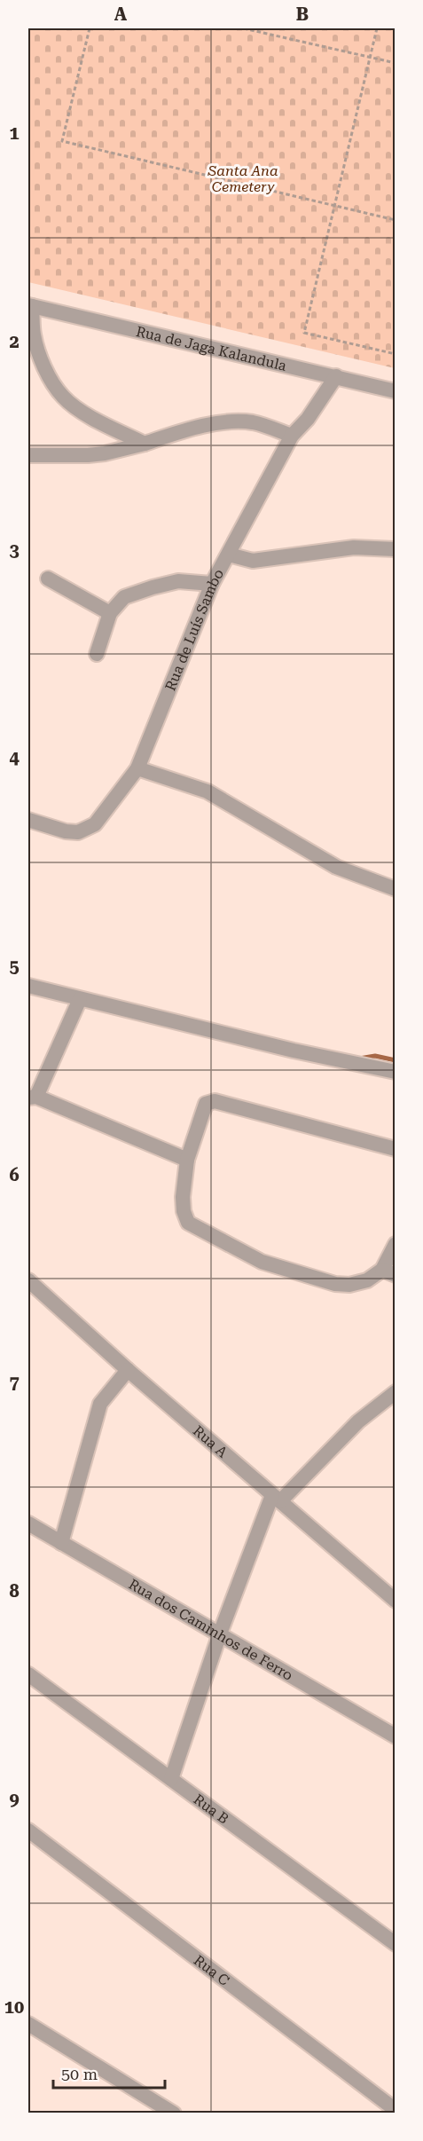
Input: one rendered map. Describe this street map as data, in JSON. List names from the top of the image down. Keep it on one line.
{"streets":{"street":["Rua de Jaga Kalandula","Rua de Luís Sambo","Rua A","Rua dos Caminhos de Ferro","Rua B","Rua C"]},"crossings":[["Rua de Jaga Kalandula","Rua de Luís Sambo"]],"parks":["Santa Ana Cemetery"],"scale_bar":"50 m","grid":{"columns":["A","B"],"rows":["1","2","3","4","5","6","7","8","9","10"]}}
